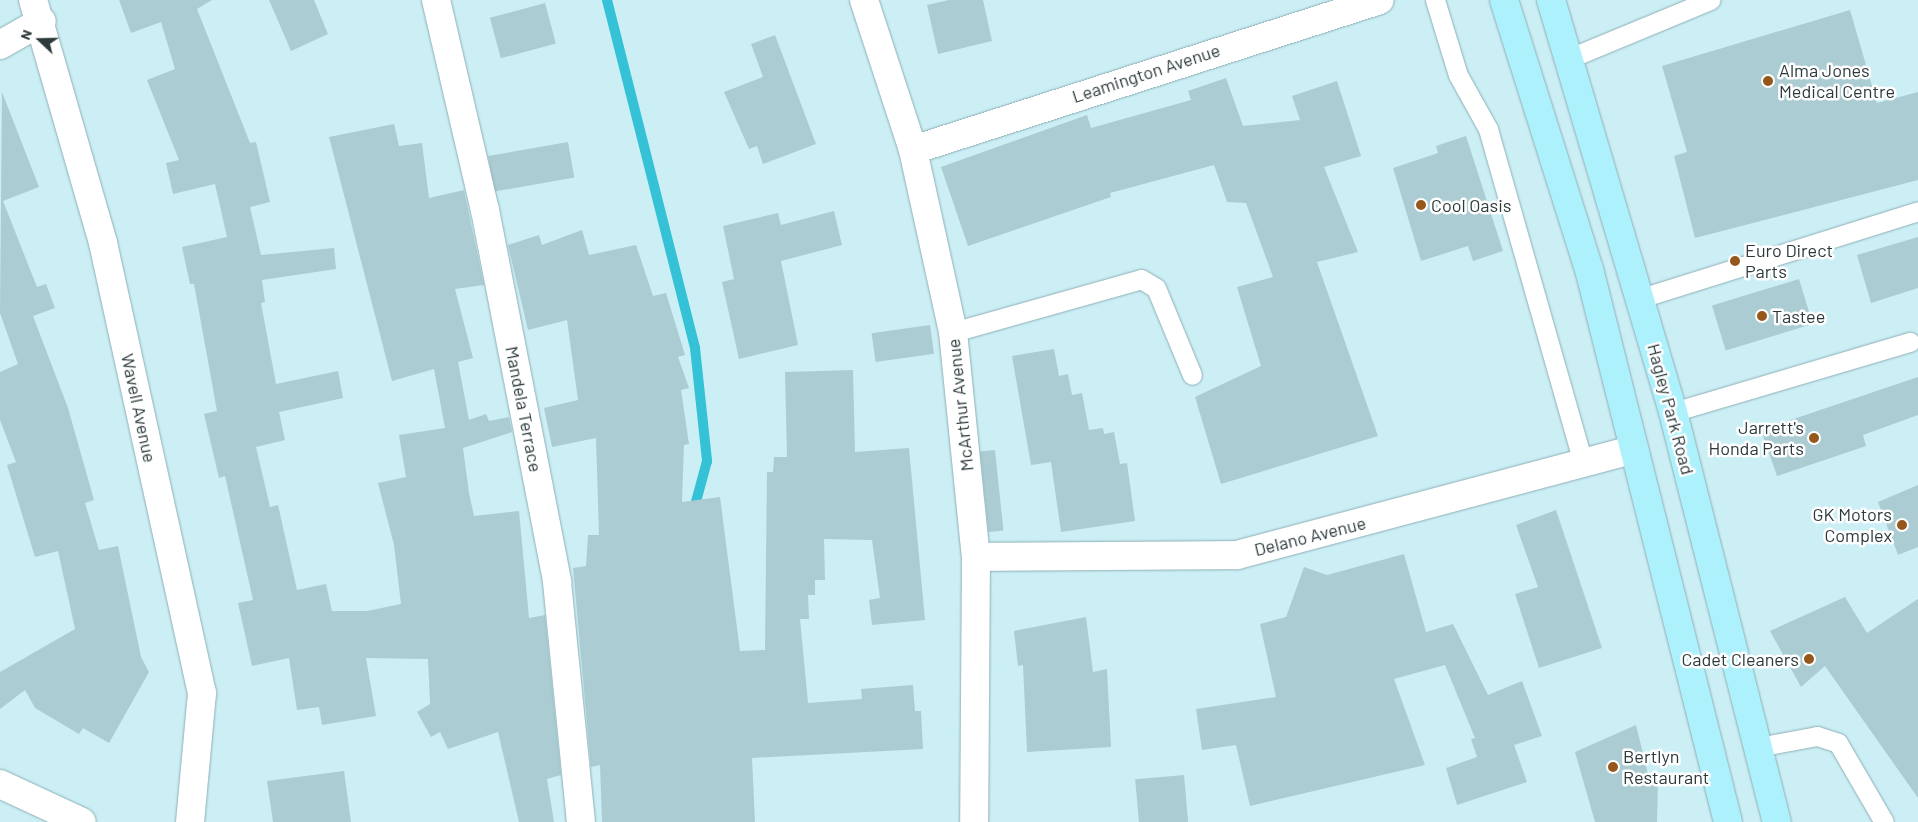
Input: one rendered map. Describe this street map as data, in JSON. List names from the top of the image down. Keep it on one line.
{"streets":{"main road":["Hagley Park Road"],"street":["Leamington Avenue","McArthur Avenue","Wavell Avenue","Mandela Terrace","Delano Avenue"]},"crossings":[["Leamington Avenue","McArthur Avenue"],["McArthur Avenue","Delano Avenue"]],"places":["Alma Jones Medical Centre","Cool Oasis","Euro Direct Parts","Tastee","Jarrett's Honda Parts","GK Motors Complex","Cadet Cleaners","Bertlyn Restaurant"],"north":"left"}
